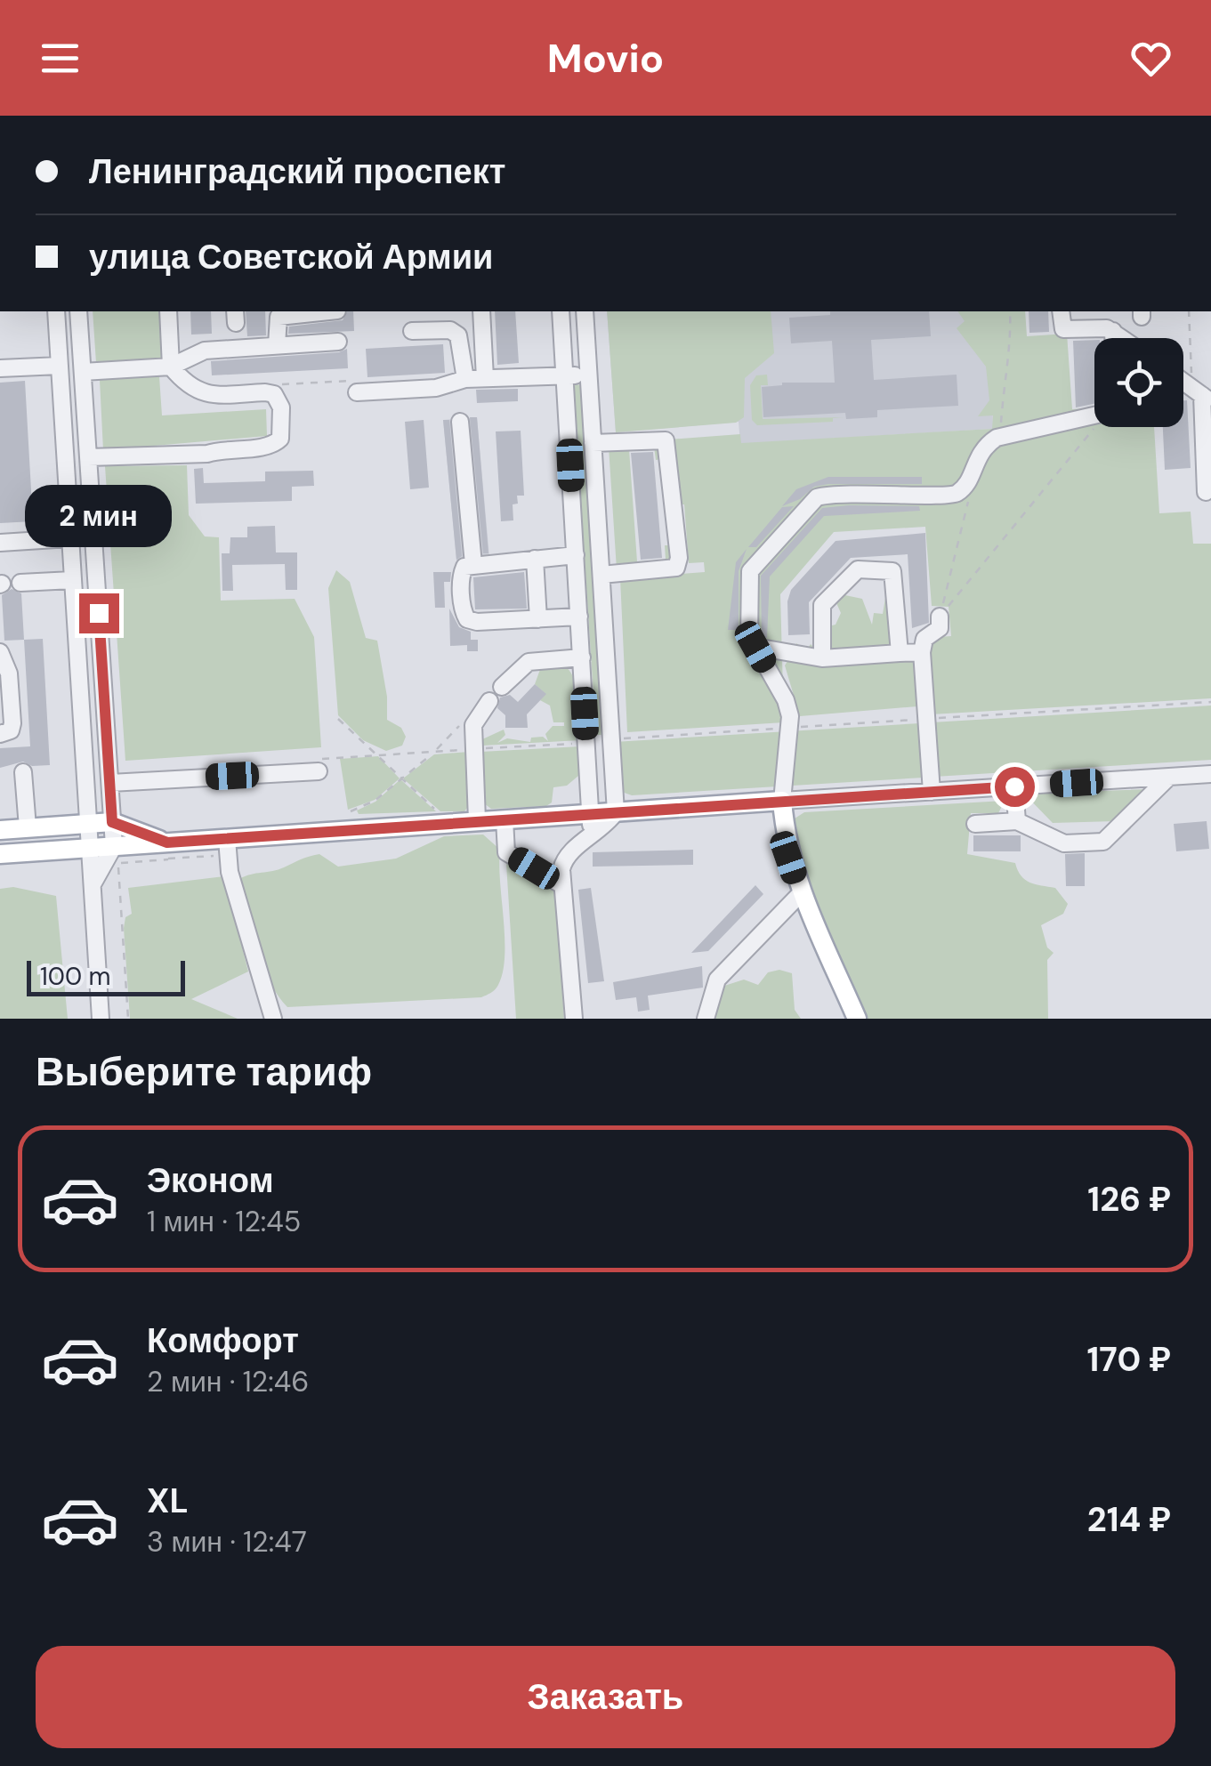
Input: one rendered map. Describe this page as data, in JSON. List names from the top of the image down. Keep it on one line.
{"scale_bar":"100 m","page":{"header":"Movio","banner":["Ленинградский проспект","улица Советской Армии"],"bubble":"2 мин","scale":"100 m","heading":"Выберите тариф","list":[{"name":"Эконом","note":"1 мин · 12:45","value":"126 ₽"},{"name":"Комфорт","note":"2 мин · 12:46","value":"170 ₽"},{"name":"XL","note":"3 мин · 12:47","value":"214 ₽"}],"buttons":"Заказать"}}
